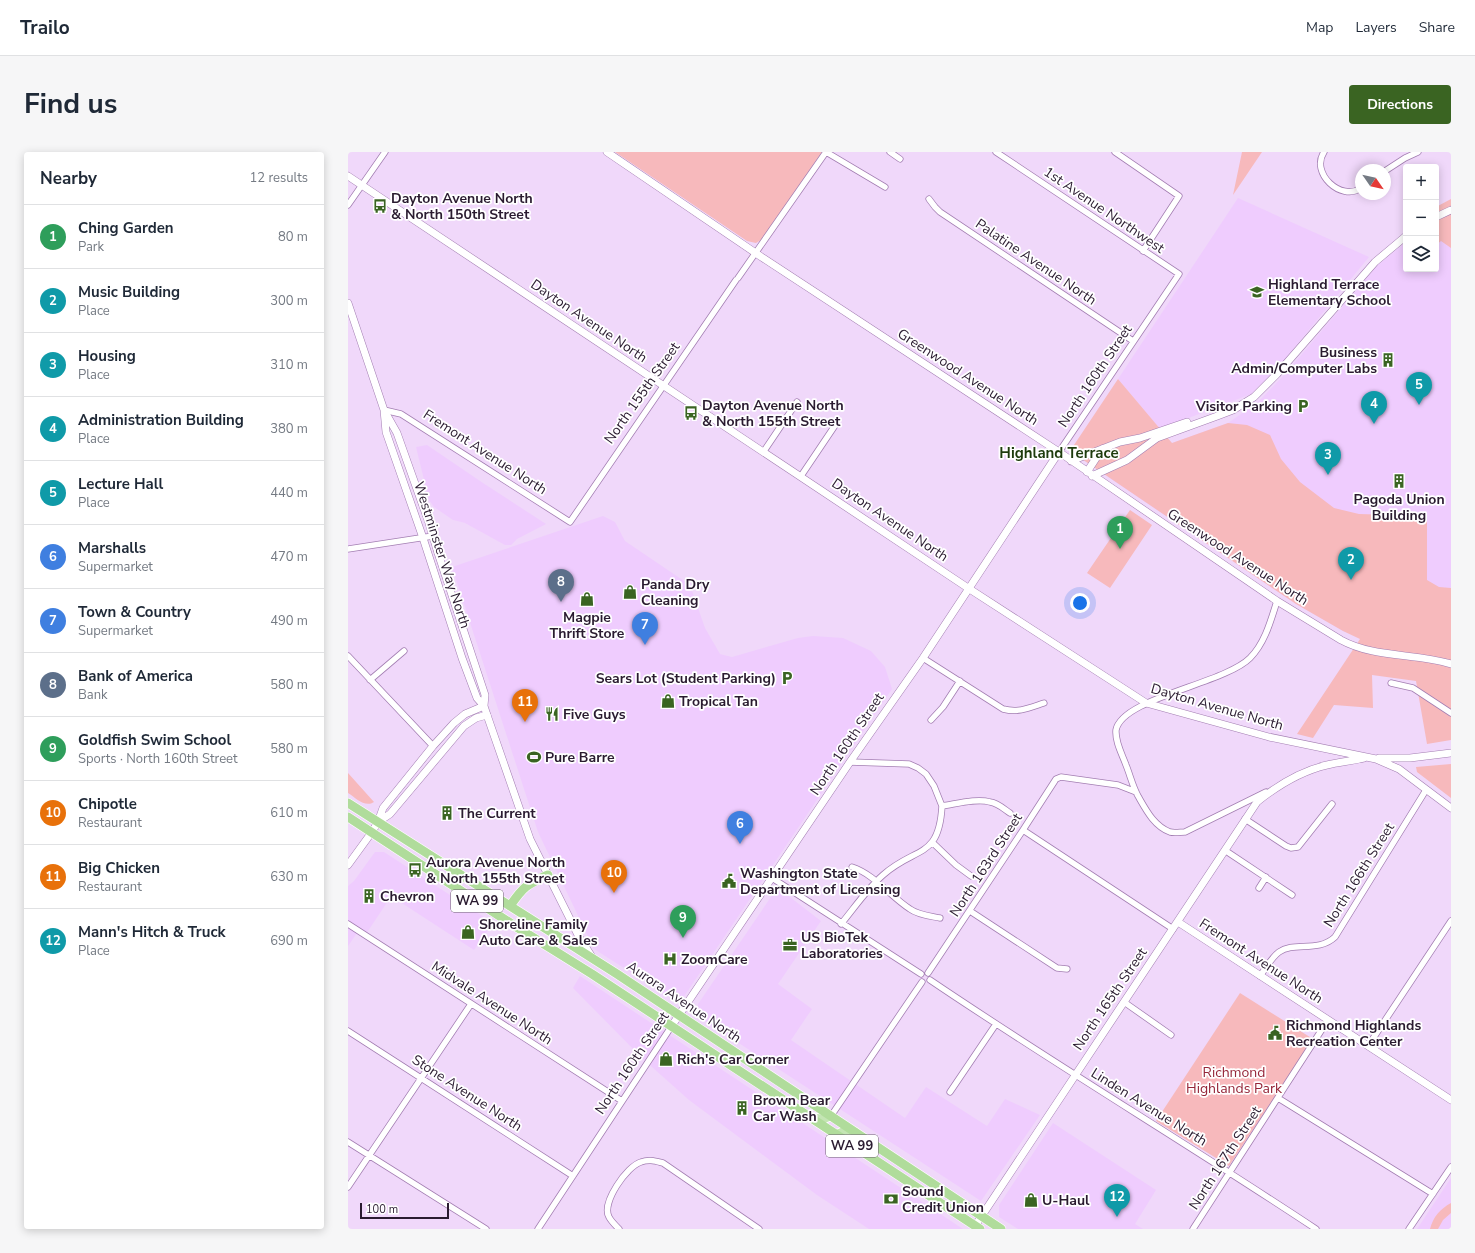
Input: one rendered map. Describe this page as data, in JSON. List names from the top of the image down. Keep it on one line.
{"streets":{"highway":["WA 99","Aurora Avenue North"],"street":["1st Avenue Northwest","Palatine Avenue North","Dayton Avenue North","North 160th Street","Greenwood Avenue North","North 155th Street","Fremont Avenue North","Westminster Way North","North 163rd Street","North 166th Street","North 165th Street","Midvale Avenue North","Stone Avenue North","Linden Avenue North","North 167th Street"]},"crossings":[["1st Avenue Northwest","North 160th Street"],["Palatine Avenue North","North 160th Street"],["Dayton Avenue North","North 160th Street"],["Dayton Avenue North","North 155th Street"],["Dayton Avenue North","North 166th Street"],["Dayton Avenue North","North 165th Street"],["North 160th Street","Greenwood Avenue North"],["North 160th Street","Aurora Avenue North"],["North 160th Street","Midvale Avenue North"],["North 160th Street","Stone Avenue North"],["Greenwood Avenue North","North 155th Street"],["North 155th Street","Fremont Avenue North"],["Fremont Avenue North","Westminster Way North"],["Fremont Avenue North","North 166th Street"],["Fremont Avenue North","North 165th Street"],["Fremont Avenue North","North 167th Street"],["Westminster Way North","Aurora Avenue North"],["North 163rd Street","Linden Avenue North"],["North 165th Street","Aurora Avenue North"],["North 165th Street","Linden Avenue North"],["Linden Avenue North","North 167th Street"]],"districts":["Highland Terrace"],"parks":["Richmond Highlands Park"],"places":{"bus stop":["Dayton Avenue North & North 150th Street","Dayton Avenue North & North 155th Street","Aurora Avenue North & North 155th Street"],"school or university":["Highland Terrace Elementary School"],"building":["Business Admin/Computer Labs","Pagoda Union Building","The Current","Chevron","Brown Bear Car Wash"],"parking":["Visitor Parking","Sears Lot (Student Parking)"],"shop":["Panda Dry Cleaning","Magpie Thrift Store","Tropical Tan","Shoreline Family Auto Care & Sales","Rich's Car Corner","U-Haul"],"restaurant":["Five Guys"],"sports":["Pure Barre"],"public building":["Washington State Department of Licensing","Richmond Highlands Recreation Center"],"office":["US BioTek Laboratories"],"hospital":["ZoomCare"],"bank":["Sound Credit Union"]},"scale_bar":"100 m","north":"bottom right","page":{"header":"Trailo","nav":["Map","Layers","Share"],"title":"Find us","buttons":"Directions","heading":["Nearby","12 results"],"map_buttons":["+","−"],"list":[{"mark":"1","name":"Ching Garden","note":"Park","value":"80 m"},{"mark":"2","name":"Music Building","note":"Place","value":"300 m"},{"mark":"3","name":"Housing","note":"Place","value":"310 m"},{"mark":"4","name":"Administration Building","note":"Place","value":"380 m"},{"mark":"5","name":"Lecture Hall","note":"Place","value":"440 m"},{"mark":"6","name":"Marshalls","note":"Supermarket","value":"470 m"},{"mark":"7","name":"Town & Country","note":"Supermarket","value":"490 m"},{"mark":"8","name":"Bank of America","note":"Bank","value":"580 m"},{"mark":"9","name":"Goldfish Swim School","note":"Sports · North 160th Street","value":"580 m"},{"mark":"10","name":"Chipotle","note":"Restaurant","value":"610 m"},{"mark":"11","name":"Big Chicken","note":"Restaurant","value":"630 m"},{"mark":"12","name":"Mann's Hitch & Truck","note":"Place","value":"690 m"}],"pins":["5","4","3","1","2","8","7","11","6","10","9","12"],"scale":"100 m"}}
